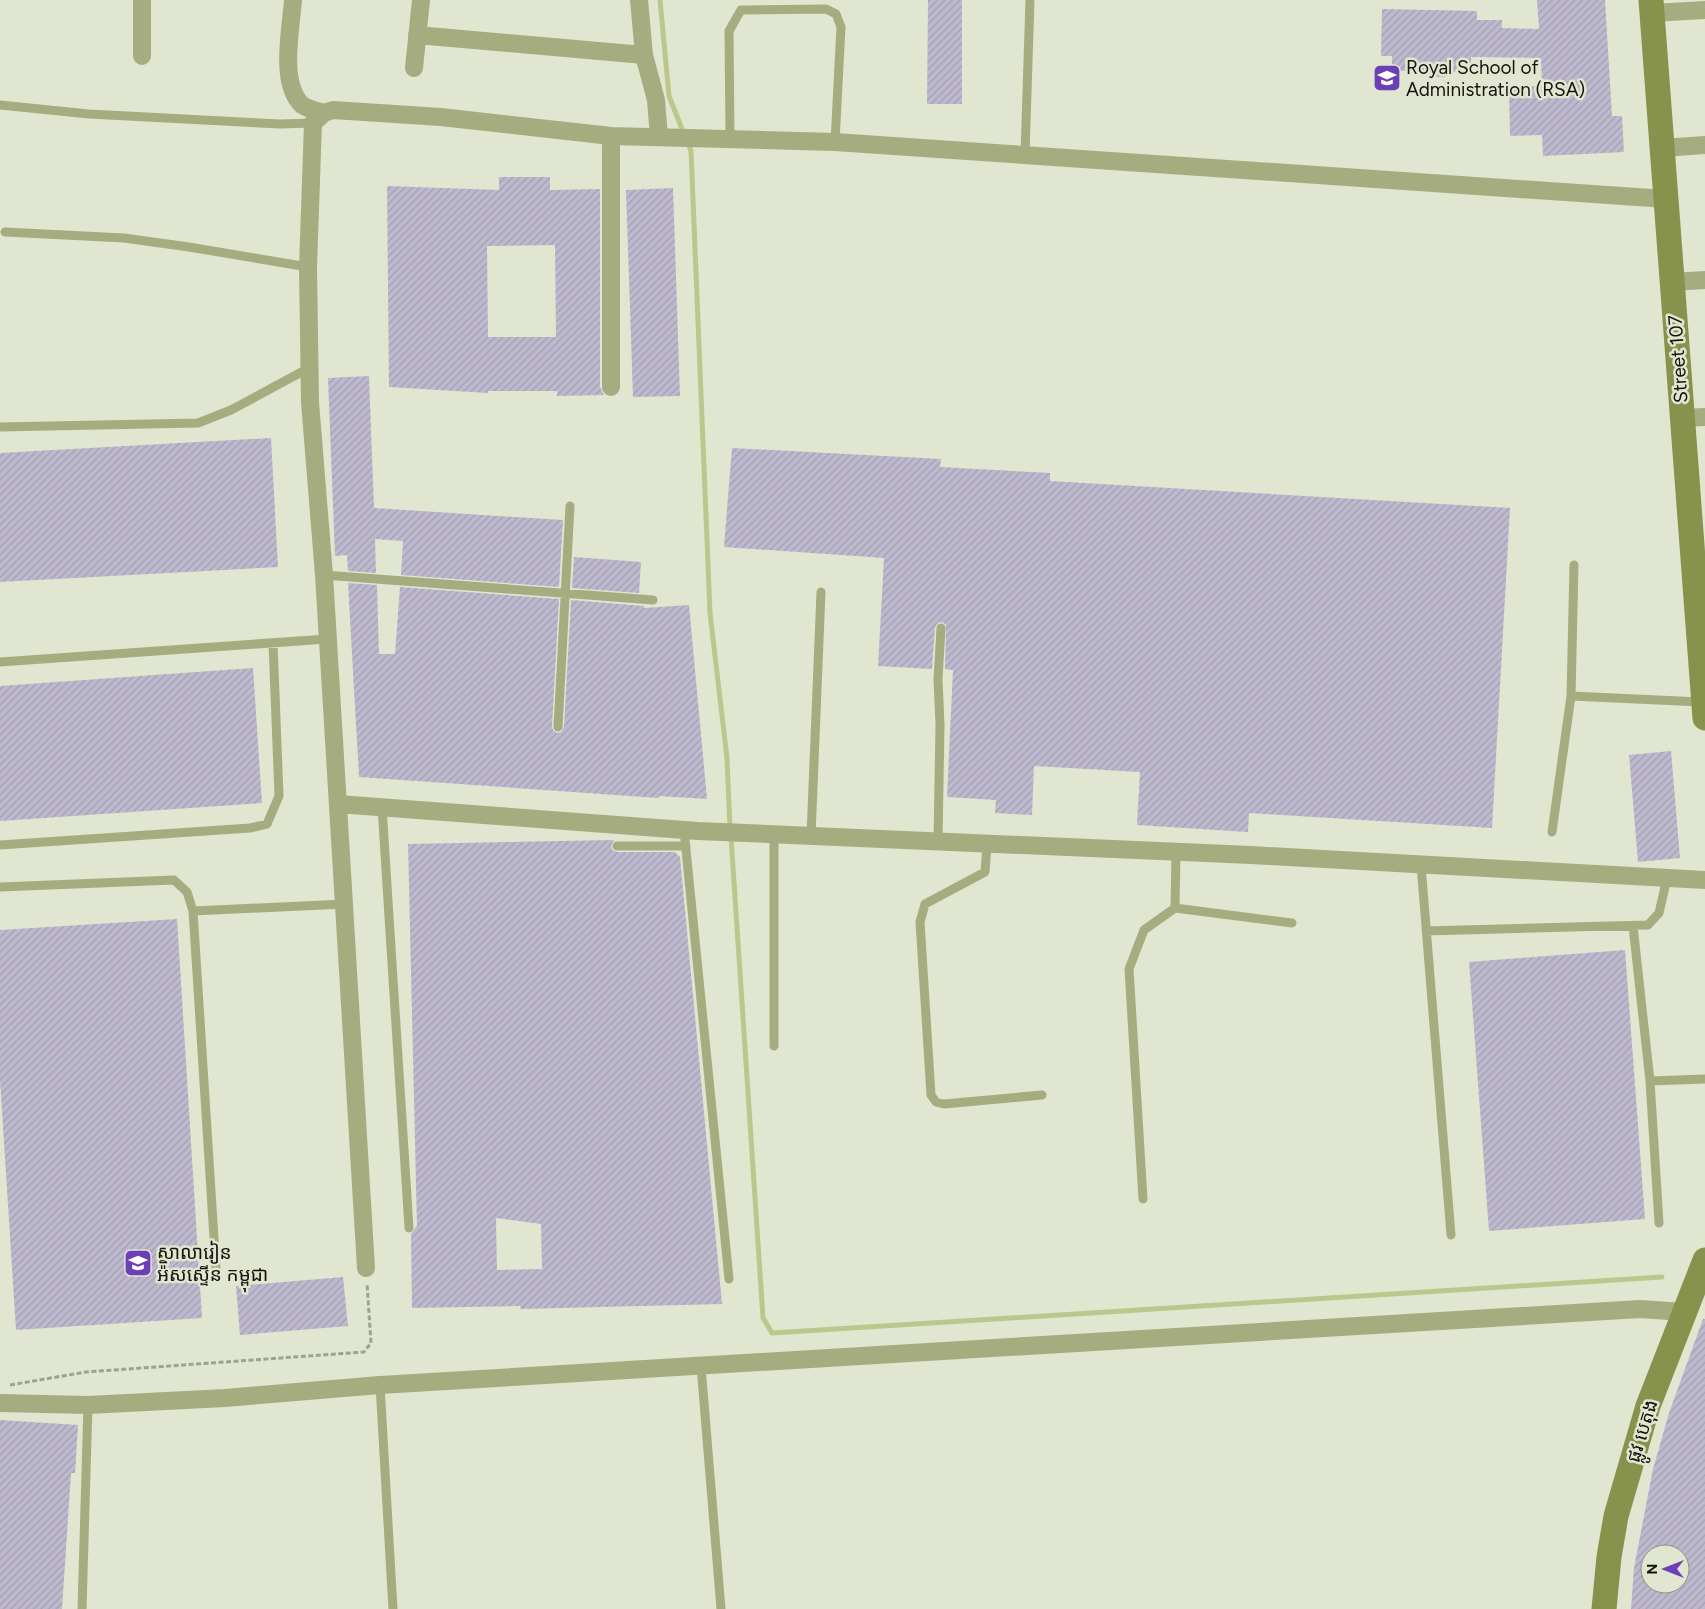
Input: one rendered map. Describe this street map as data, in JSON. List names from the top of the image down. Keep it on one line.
{"streets":{"street":["Street 107","ផ្លូវ បេតុង"]},"places":{"school or university":["Royal School of Administration (RSA)","សាលារៀន អ៉ិសស្ទើន កម្ពុជា"]},"north":"left"}
